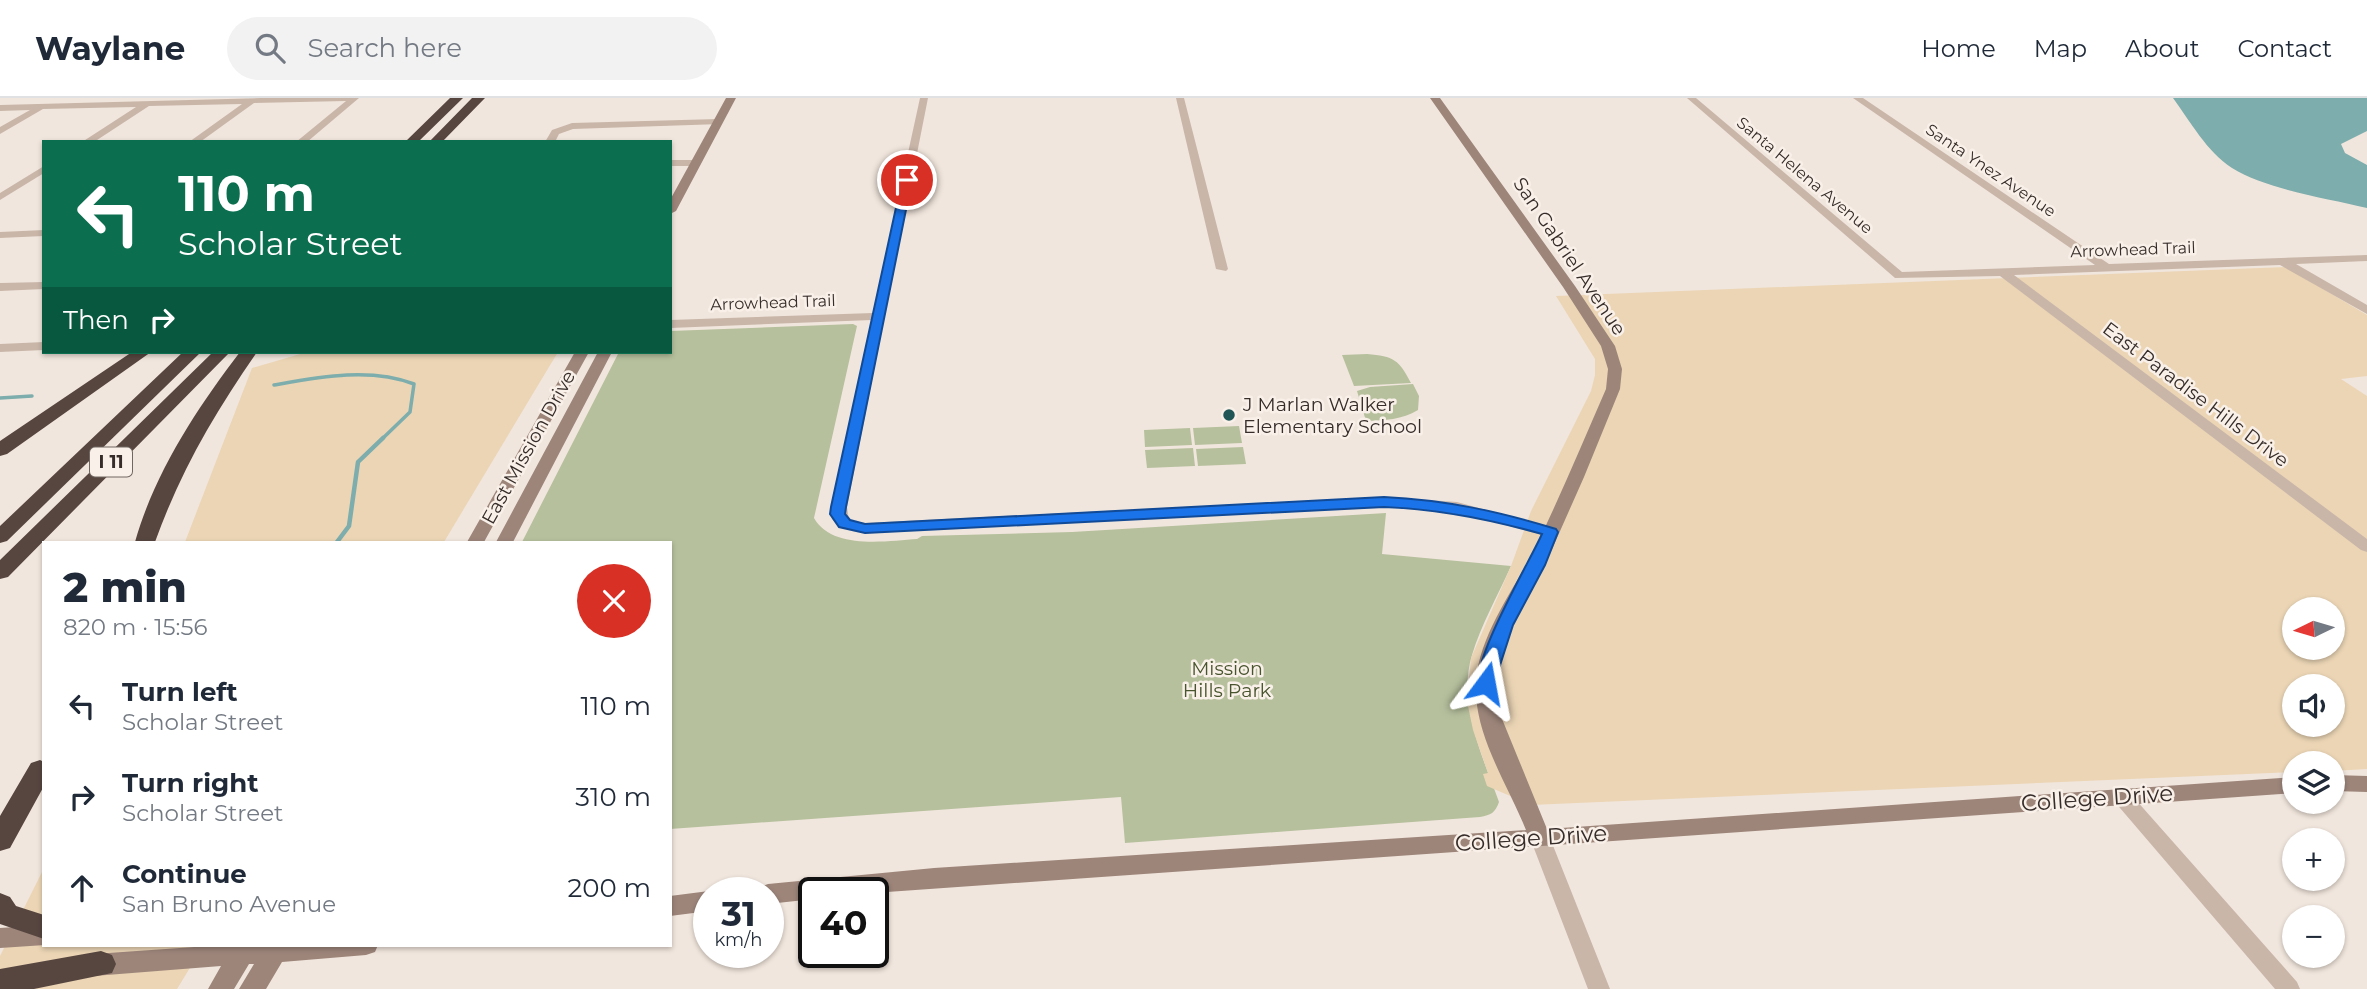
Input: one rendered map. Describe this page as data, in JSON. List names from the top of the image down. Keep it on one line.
{"streets":{"highway":["I 11"],"street":["Santa Ynez Avenue","Santa Helena Avenue","Arrowhead Trail","San Gabriel Avenue","East Paradise Hills Drive","East Mission Drive","College Drive"]},"crossings":[["Santa Ynez Avenue","Arrowhead Trail"],["Santa Helena Avenue","Arrowhead Trail"],["Arrowhead Trail","East Paradise Hills Drive"],["San Gabriel Avenue","College Drive"]],"parks":["Mission Hills Park"],"places":["J Marlan Walker Elementary School"],"north":"left","page":{"header":"Waylane","search":"Search here","nav":["Home","Map","About","Contact"],"turn":["110 m","Scholar Street"],"then":"Then","heading":["2 min","820 m · 15:56"],"map_buttons":["+","−"],"list":[{"name":"Turn left","note":"Scholar Street","value":"110 m"},{"name":"Turn right","note":"Scholar Street","value":"310 m"},{"name":"Continue","note":"San Bruno Avenue","value":"200 m"}],"speed":"31 km/h","limit":"40"}}
